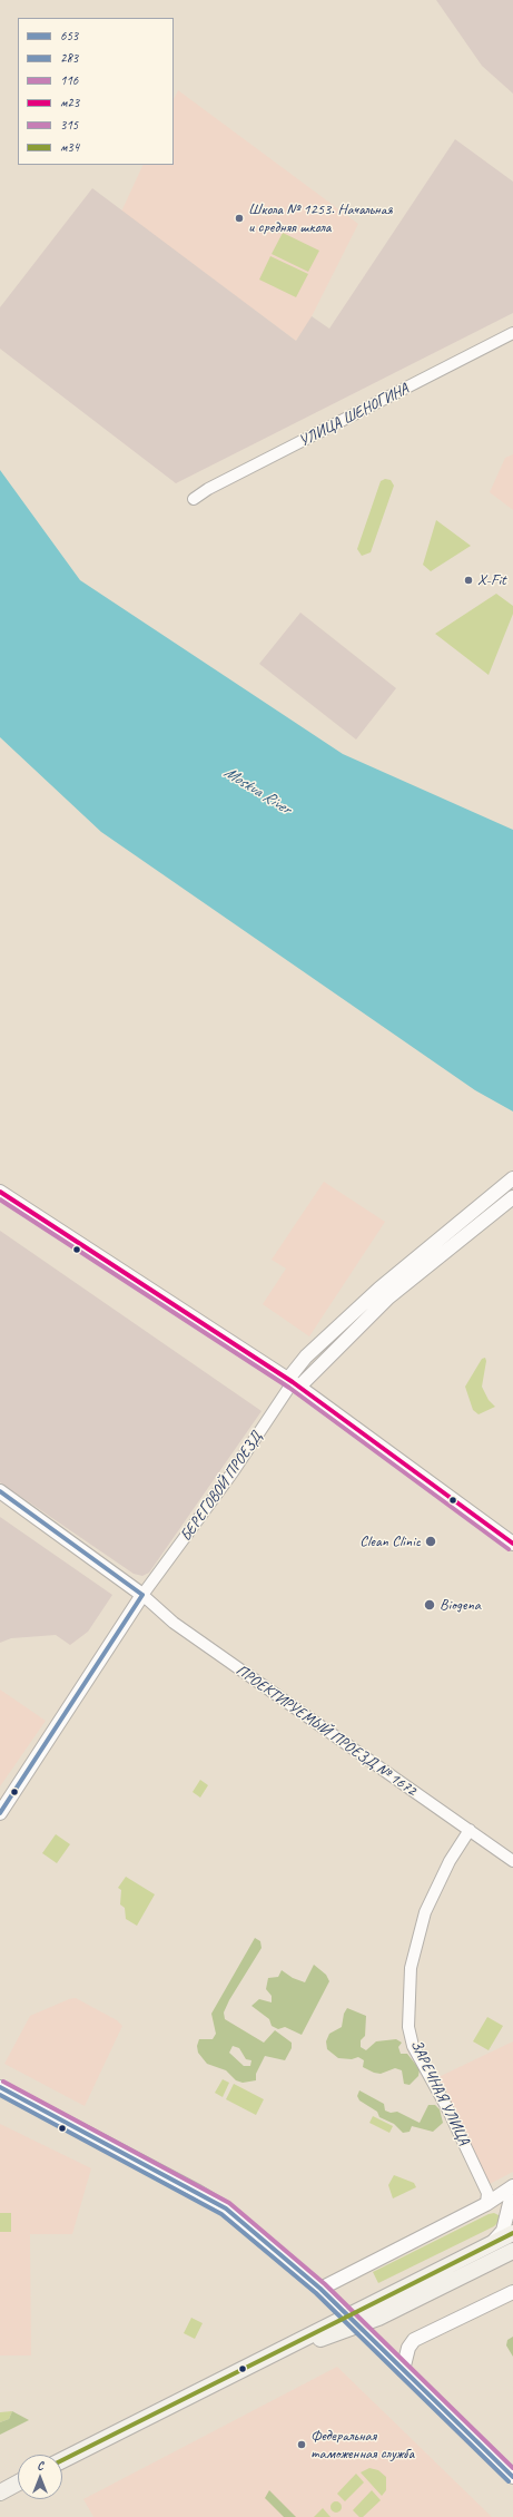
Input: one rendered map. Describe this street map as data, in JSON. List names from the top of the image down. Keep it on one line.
{"streets":{"street":["УЛИЦА ШЕНОГИНА","БЕРЕГОВОЙ ПРОЕЗД","ПРОЕКТИРУЕМЫЙ ПРОЕЗД № 1672","ЗАРЕЧНАЯ УЛИЦА"]},"crossings":[["БЕРЕГОВОЙ ПРОЕЗД","ПРОЕКТИРУЕМЫЙ ПРОЕЗД № 1672"],["ПРОЕКТИРУЕМЫЙ ПРОЕЗД № 1672","ЗАРЕЧНАЯ УЛИЦА"]],"water":["Moskva River"],"places":["Школа № 1253. Начальная и средняя школа","X-Fit","Clean Clinic","Biogena","Федеральная таможенная служба"],"lines":["transit line м23","transit line 315","transit line 653","transit line 116","transit line 283","transit line м34"],"legend":["653","283","116","м23","315","м34"],"north":"top"}
